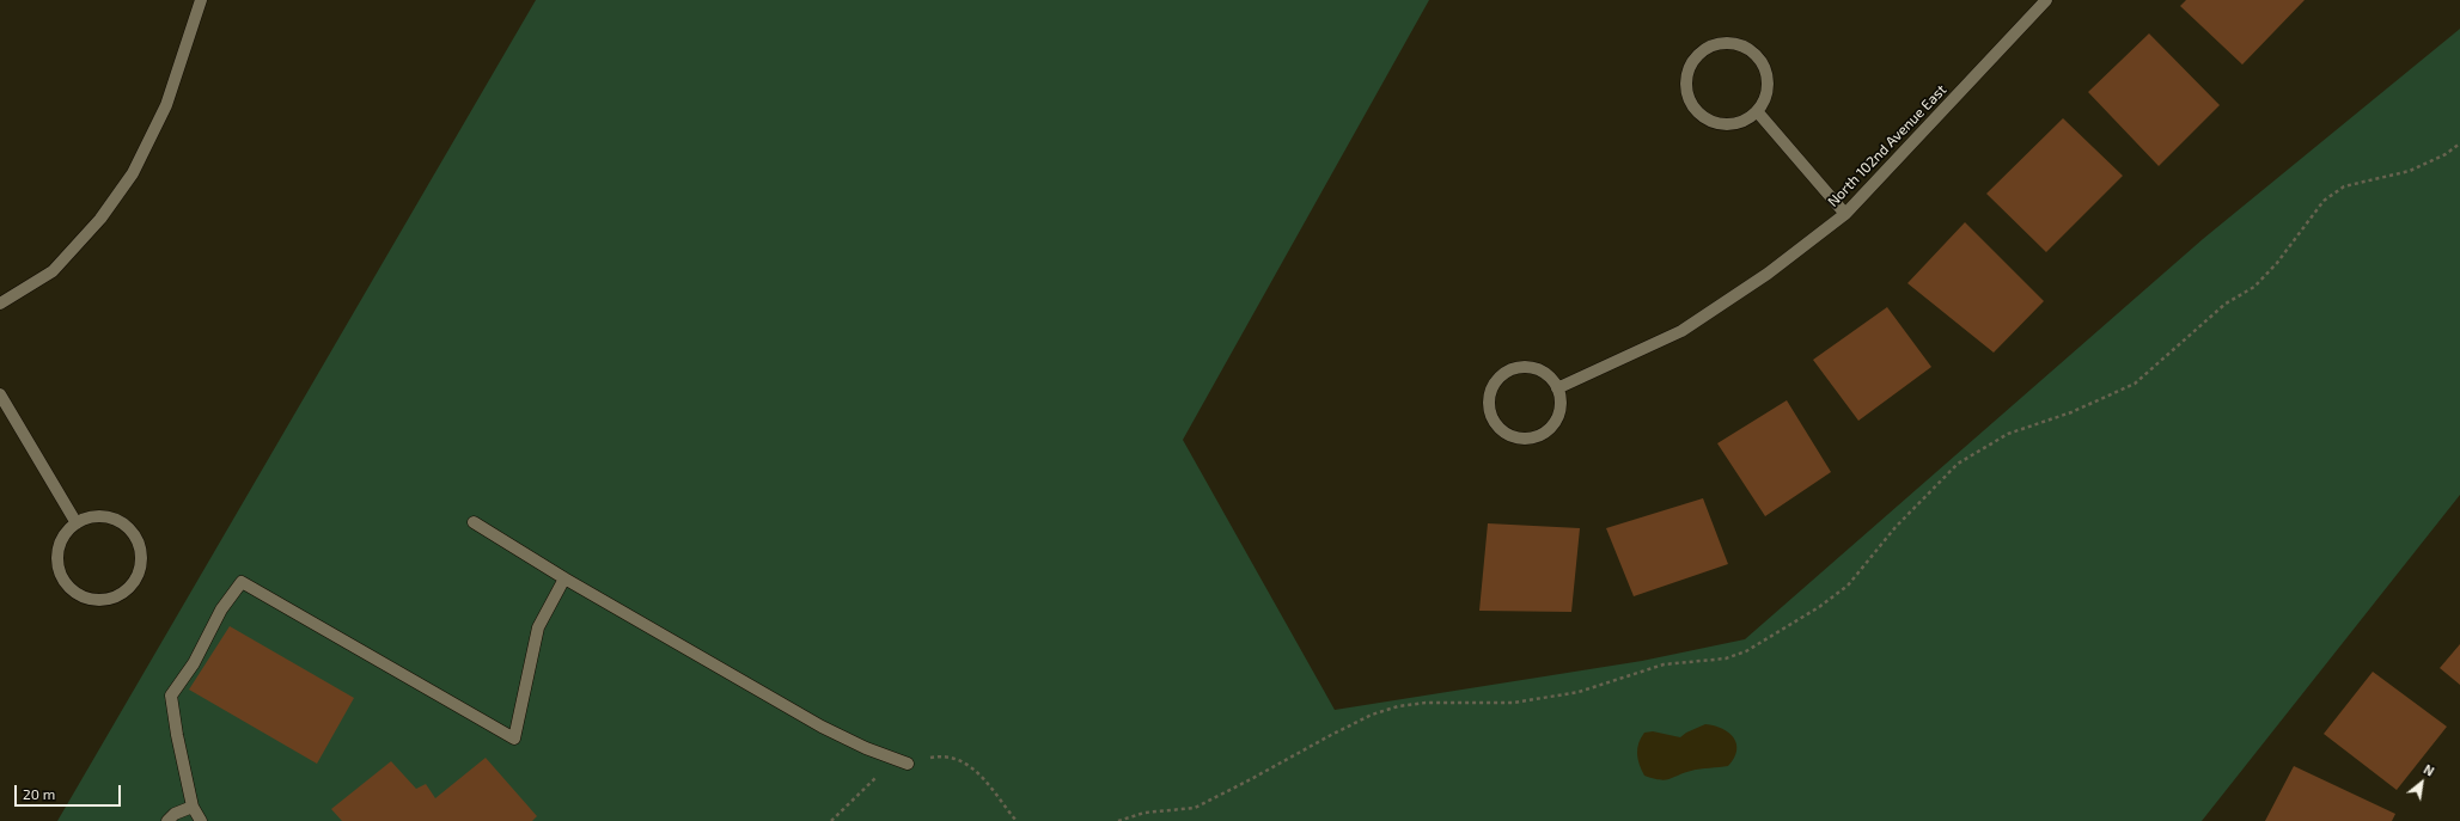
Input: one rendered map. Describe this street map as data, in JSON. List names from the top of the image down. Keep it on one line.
{"streets":{"street":["North 102nd Avenue East"]},"scale_bar":"20 m","north":"top right"}
